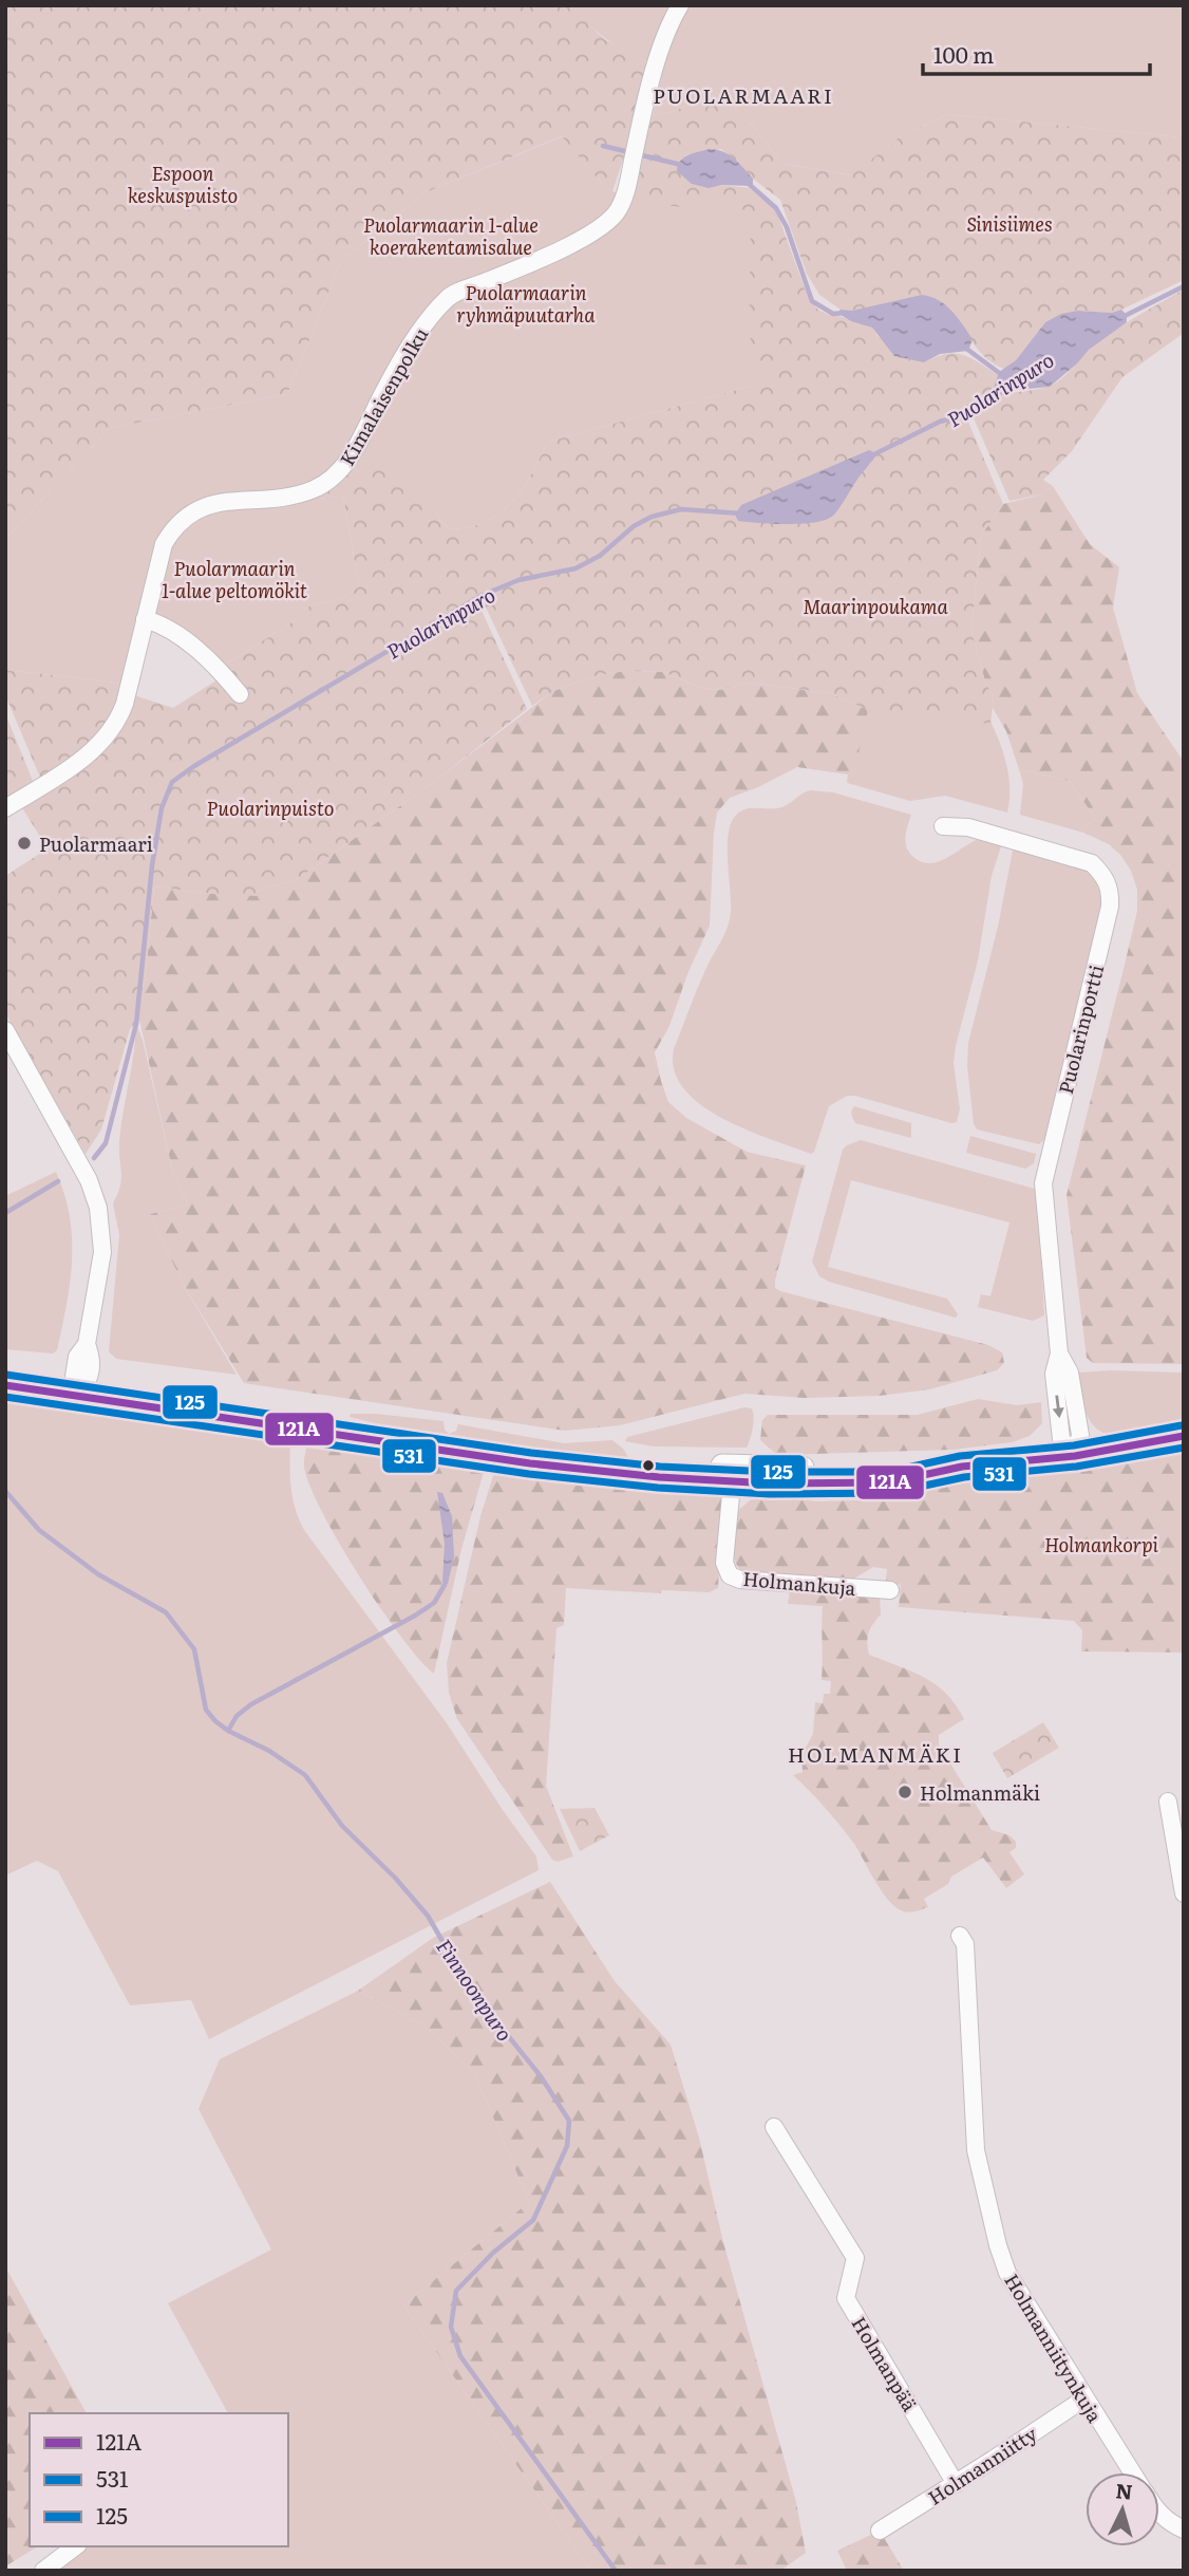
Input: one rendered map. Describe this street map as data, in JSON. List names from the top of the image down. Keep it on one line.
{"streets":{"street":["Kimalaisenpolku","Puolarinportti","Holmankuja","Holmanniitynkuja","Holmanpää","Holmanniitty"]},"crossings":[["Holmanniitynkuja","Holmanniitty"],["Holmanpää","Holmanniitty"]],"districts":["PUOLARMAARI","HOLMANMÄKI"],"water":["Puolarinpuro","Finnoonpuro"],"parks":["Espoon keskuspuisto","Sinisiimes","Puolarmaarin 1-alue koerakentamisalue","Puolarmaarin ryhmäpuutarha","Puolarmaarin 1-alue peltomökit","Maarinpoukama","Puolarinpuisto","Holmankorpi"],"places":["Puolarmaari","Holmanmäki"],"lines":["transit line 125","transit line 121A","transit line 531"],"legend":["121A","531","125"],"scale_bar":"100 m","north":"top"}
